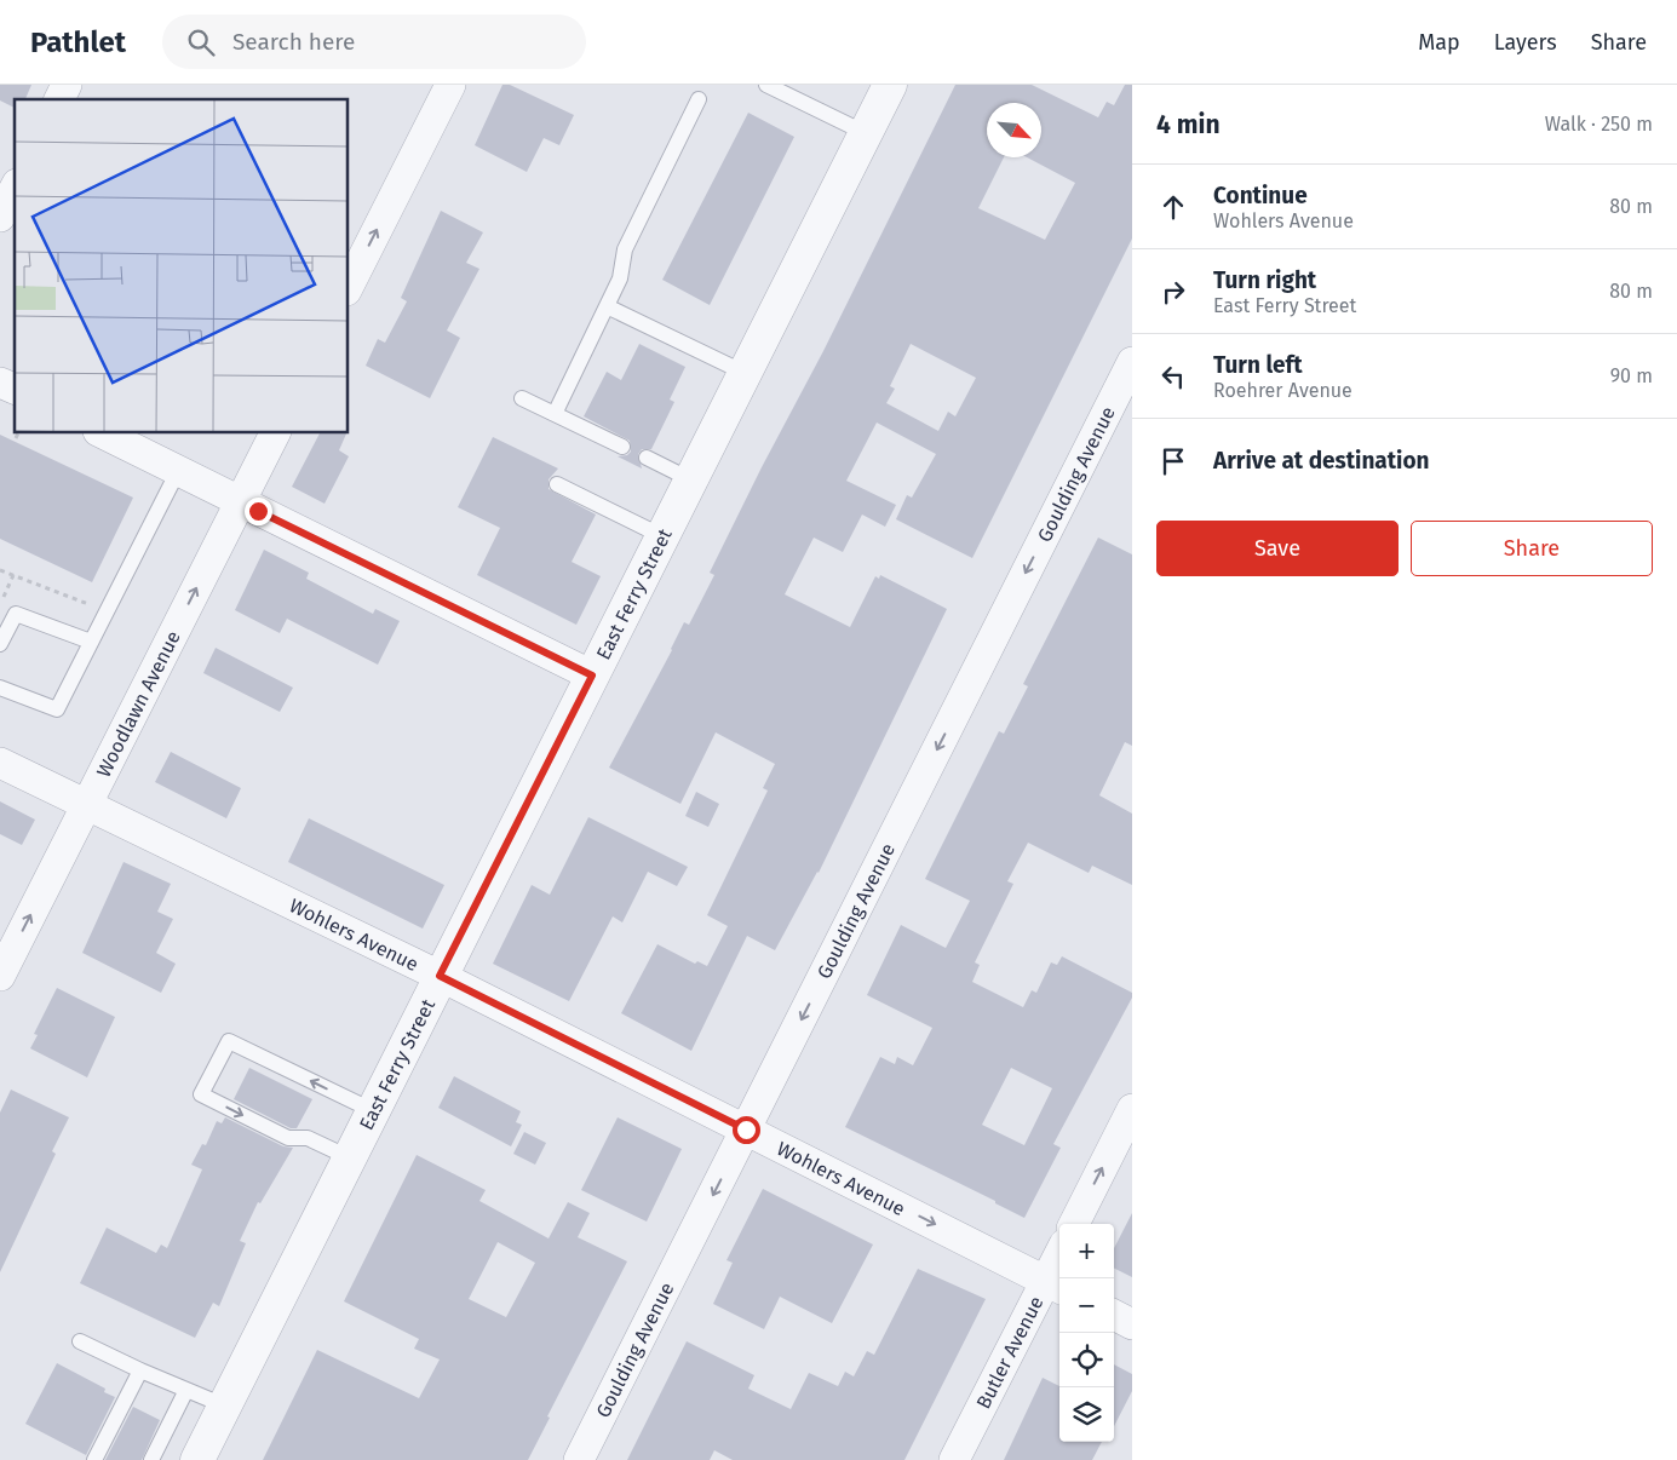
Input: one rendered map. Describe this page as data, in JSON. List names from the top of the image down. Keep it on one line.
{"streets":{"street":["Goulding Avenue","East Ferry Street","Woodlawn Avenue","Wohlers Avenue","Butler Avenue"]},"crossings":[["Goulding Avenue","Wohlers Avenue"],["East Ferry Street","Wohlers Avenue"],["Woodlawn Avenue","Wohlers Avenue"],["Wohlers Avenue","Butler Avenue"]],"one_way":["Goulding Avenue","Woodlawn Avenue"],"north":"bottom right","page":{"header":"Pathlet","search":"Search here","nav":["Map","Layers","Share"],"heading":["4 min","Walk · 250 m"],"list":[["Continue","Wohlers Avenue","80 m"],["Turn right","East Ferry Street","80 m"],["Turn left","Roehrer Avenue","90 m"],"Arrive at destination"],"buttons":["Save","Share"],"map_buttons":["+","−"]}}
